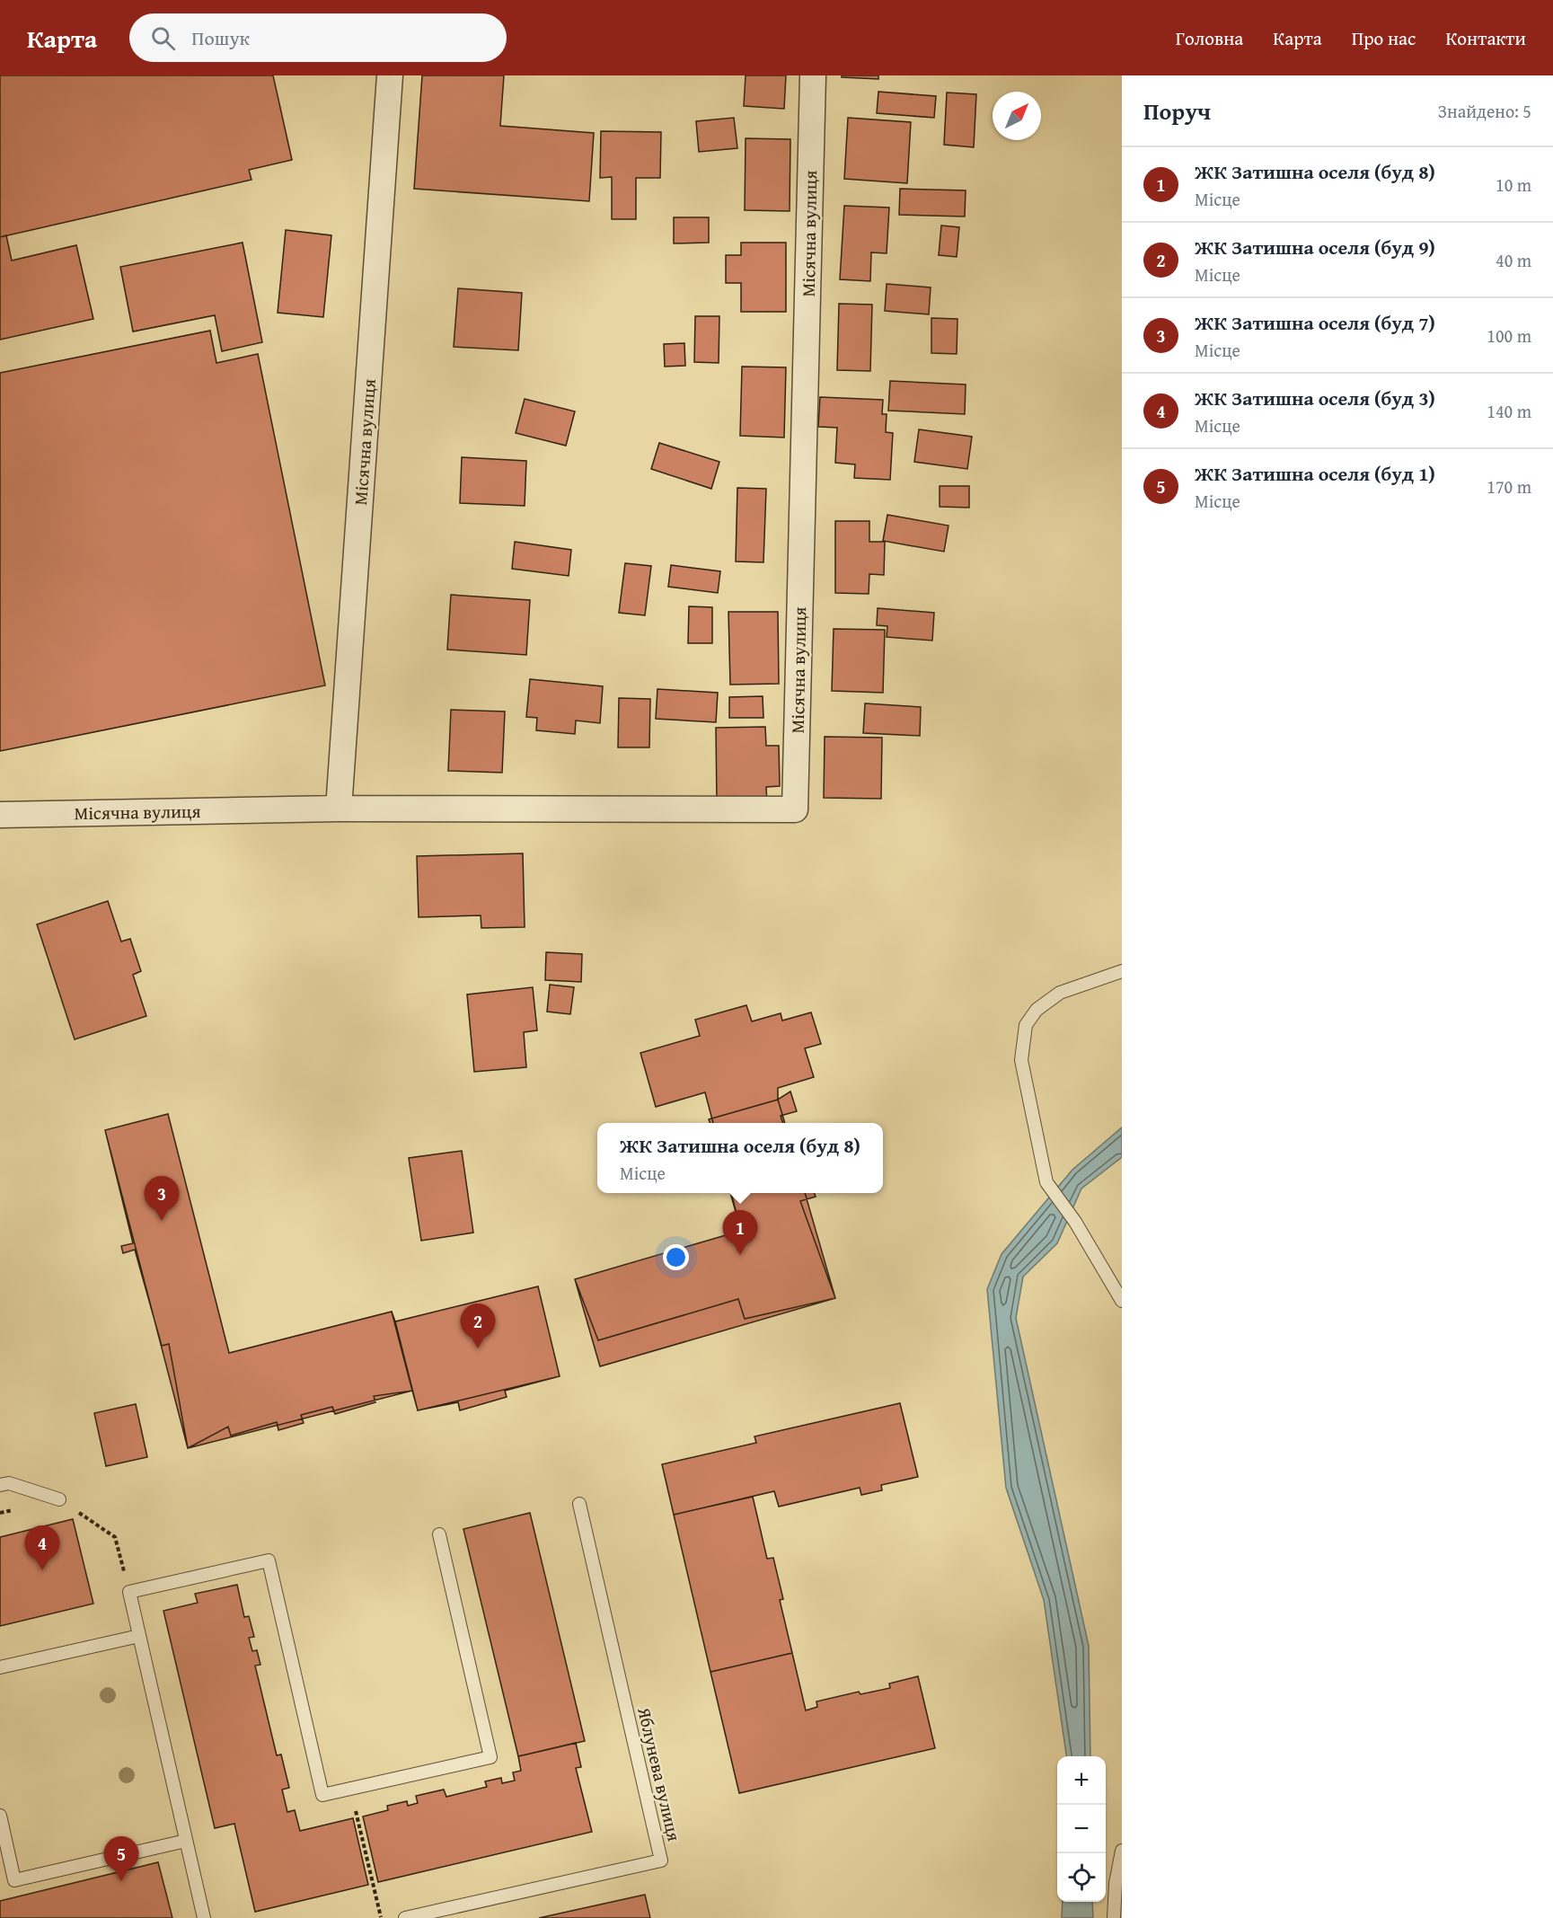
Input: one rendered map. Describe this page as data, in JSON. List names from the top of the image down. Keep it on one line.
{"streets":{"street":["Місячна вулиця"],"lane":["Яблунева вулиця"]},"north":"top right","page":{"header":"Карта","search":"Пошук","nav":["Головна","Карта","Про нас","Контакти"],"heading":["Поруч","Знайдено: 5"],"list":[{"mark":"1","name":"ЖК Затишна оселя (буд 8)","note":"Місце","value":"10 m"},{"mark":"2","name":"ЖК Затишна оселя (буд 9)","note":"Місце","value":"40 m"},{"mark":"3","name":"ЖК Затишна оселя (буд 7)","note":"Місце","value":"100 m"},{"mark":"4","name":"ЖК Затишна оселя (буд 3)","note":"Місце","value":"140 m"},{"mark":"5","name":"ЖК Затишна оселя (буд 1)","note":"Місце","value":"170 m"}],"popup":["ЖК Затишна оселя (буд 8)","Місце"],"pins":["3","1","2","4","5"],"map_buttons":["+","−"]}}
